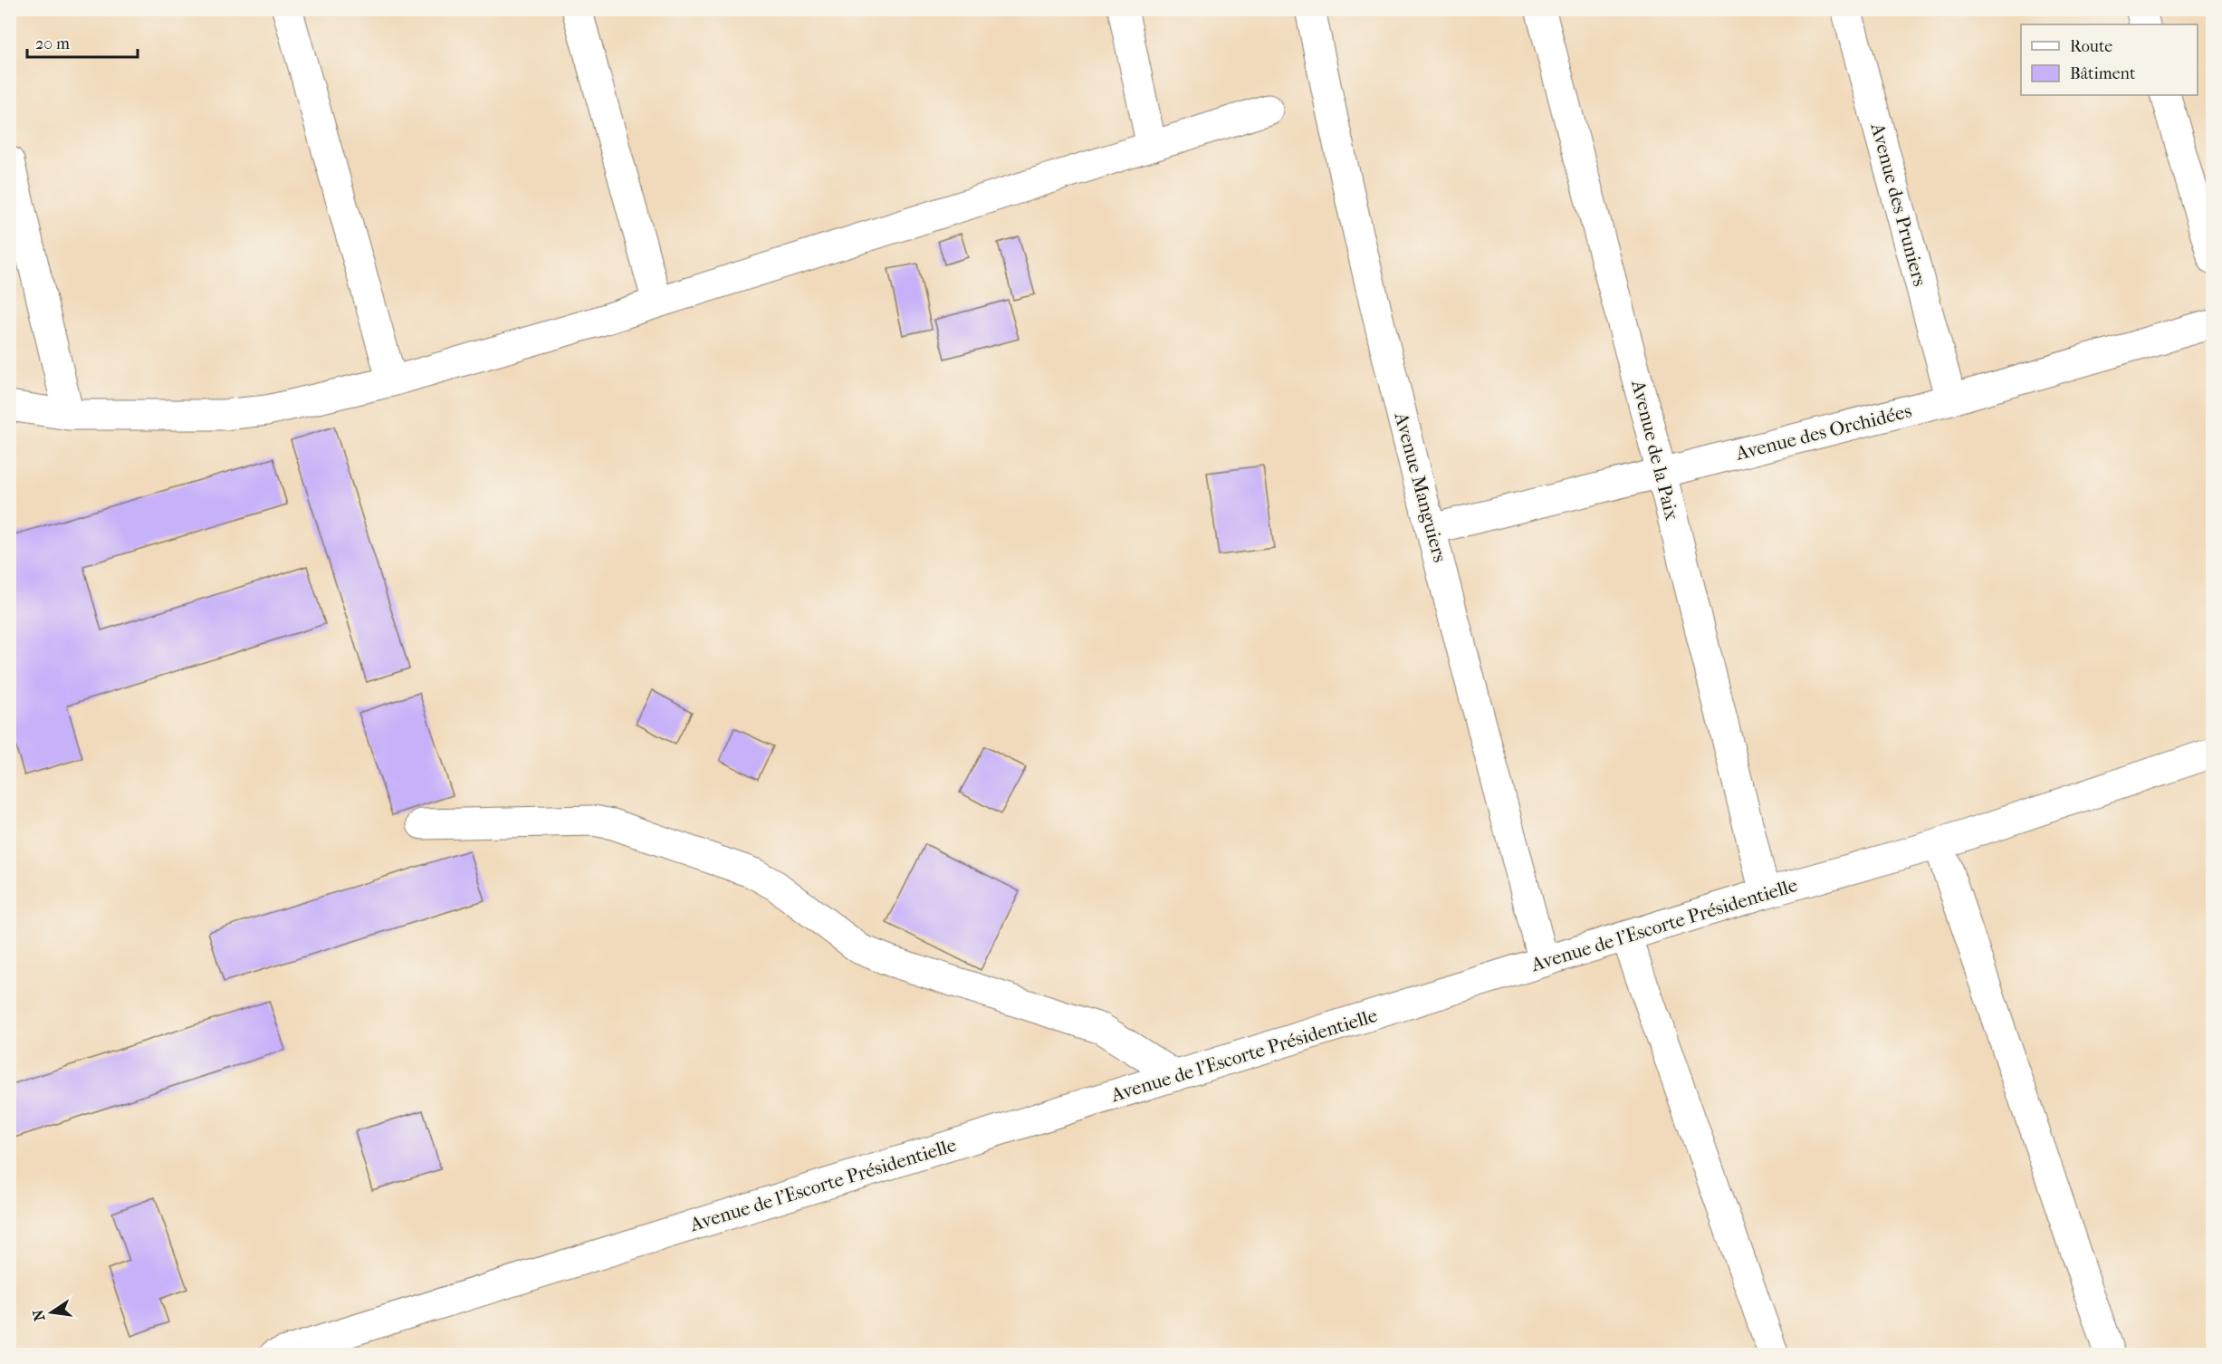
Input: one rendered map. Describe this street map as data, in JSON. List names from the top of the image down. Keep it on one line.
{"streets":{"street":["Avenue des Pruniers","Avenue des Orchidées","Avenue de la Paix","Avenue Manguiers","Avenue de l'Escorte Présidentielle"]},"crossings":[["Avenue des Pruniers","Avenue des Orchidées"],["Avenue des Orchidées","Avenue de la Paix"],["Avenue des Orchidées","Avenue Manguiers"],["Avenue de la Paix","Avenue de l'Escorte Présidentielle"],["Avenue Manguiers","Avenue de l'Escorte Présidentielle"]],"legend":["Route","Bâtiment"],"scale_bar":"20 m","north":"left"}
